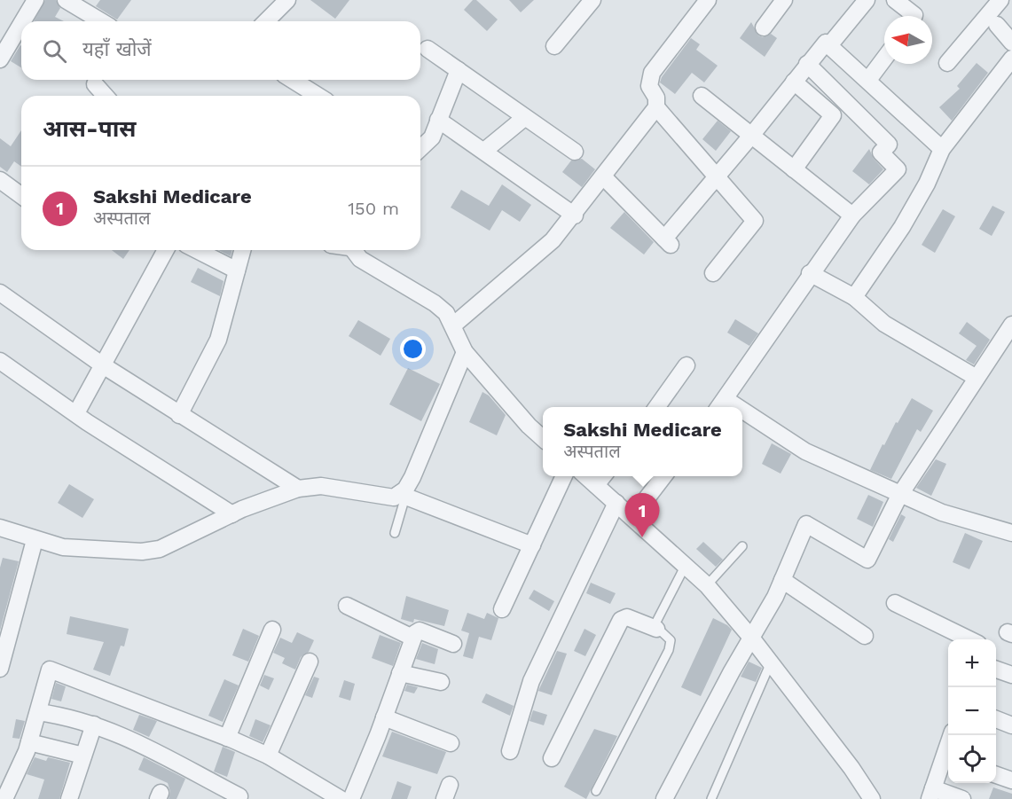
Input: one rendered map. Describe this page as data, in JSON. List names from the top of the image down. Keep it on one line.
{"north":"left","page":{"search":"यहाँ खोजें","heading":"आस-पास","list":[{"mark":"1","name":"Sakshi Medicare","note":"अस्पताल","value":"150 m"}],"popup":["Sakshi Medicare","अस्पताल"],"pins":"1","map_buttons":["+","−"]}}
